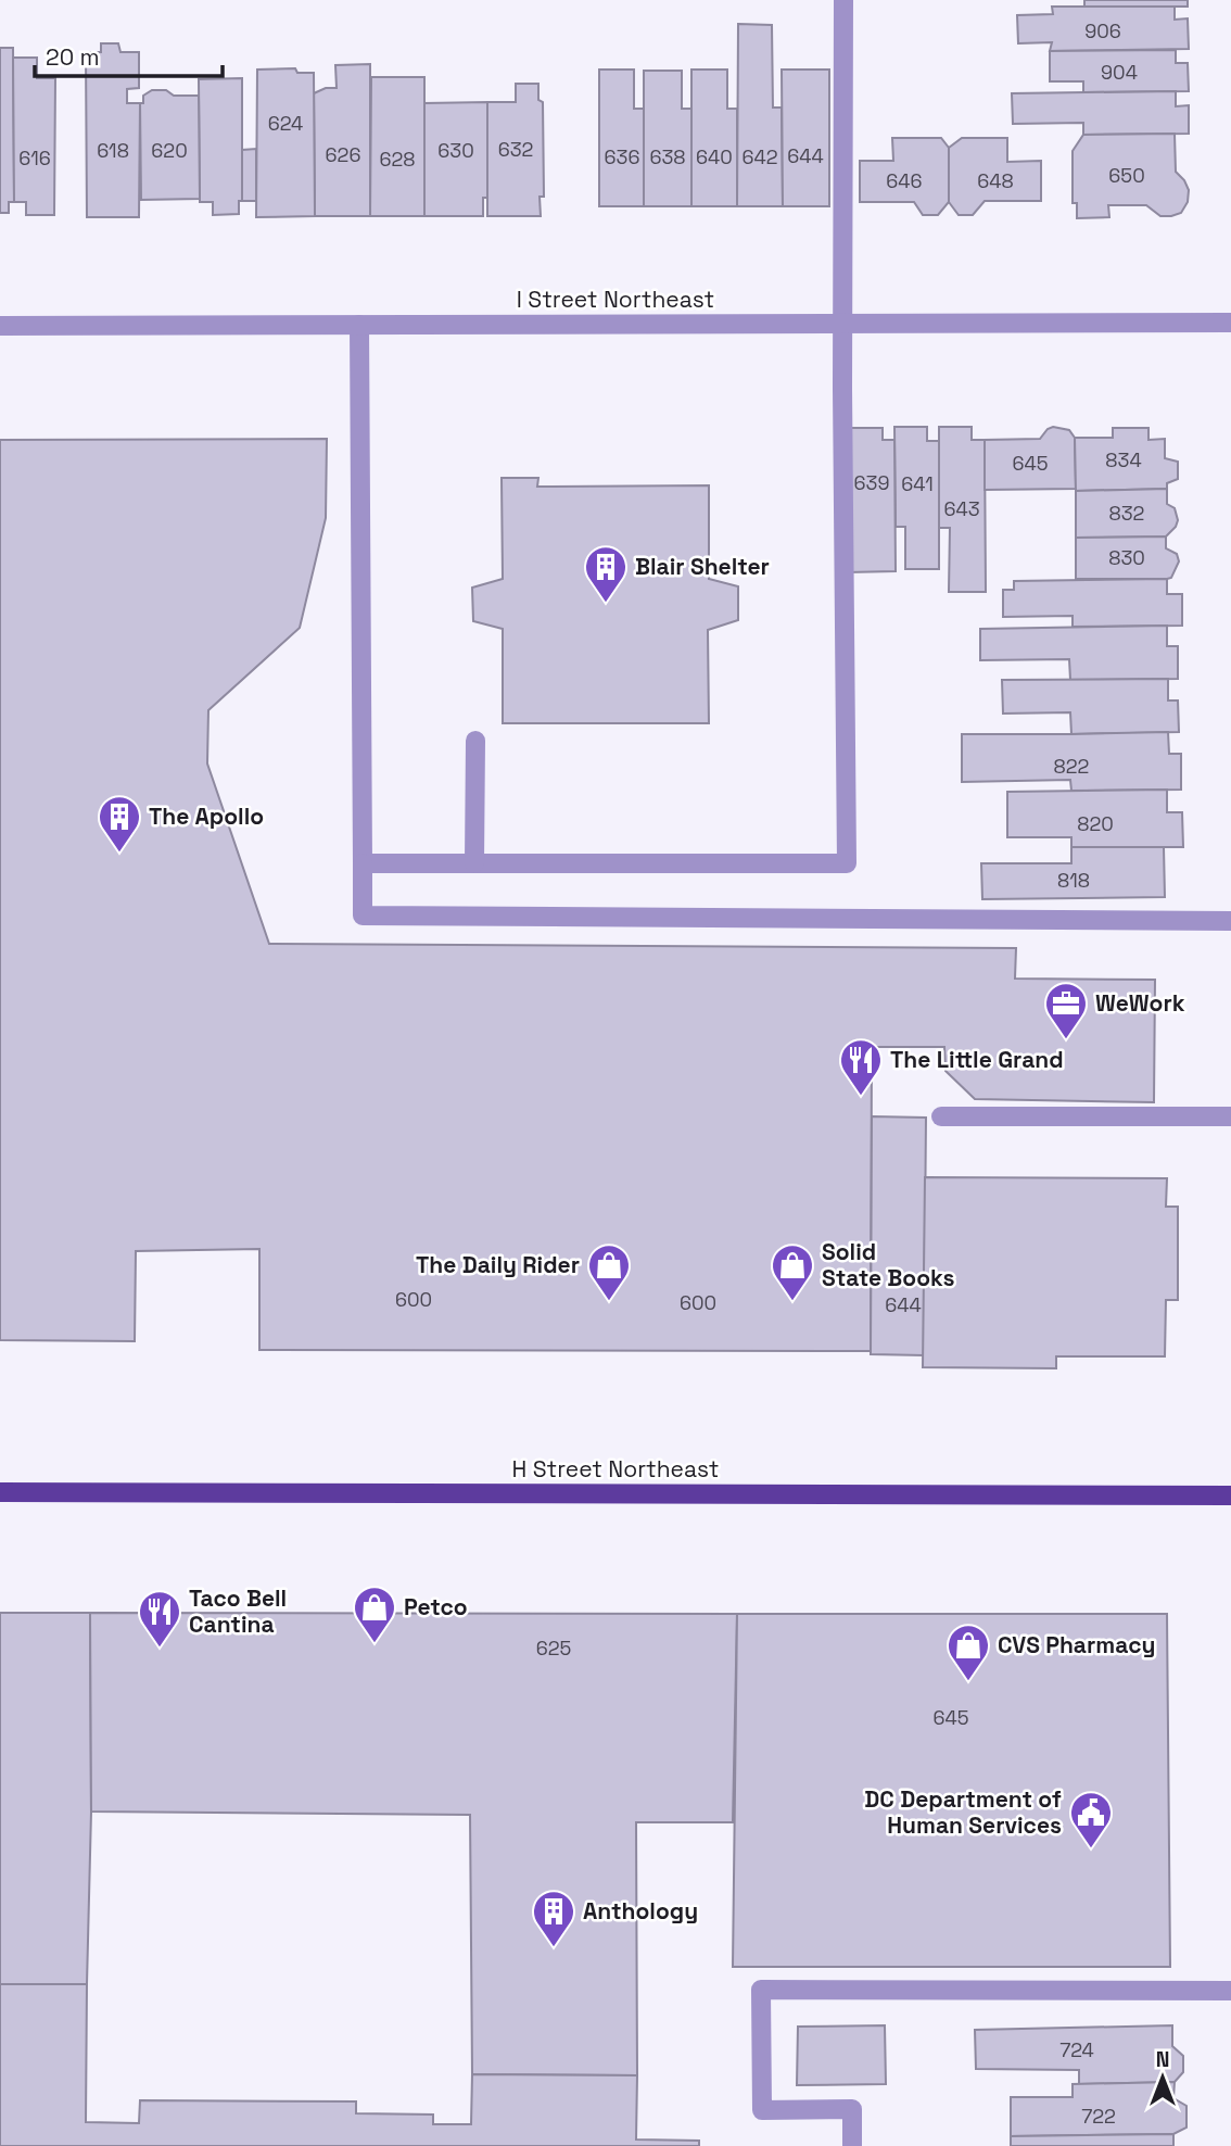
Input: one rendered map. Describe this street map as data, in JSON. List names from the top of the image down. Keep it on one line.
{"streets":{"main road":["H Street Northeast"],"street":["I Street Northeast"]},"places":{"building":["Blair Shelter","The Apollo","Anthology"],"office":["WeWork"],"restaurant":["The Little Grand","Taco Bell Cantina"],"shop":["The Daily Rider","Solid State Books","Petco","CVS Pharmacy"],"public building":["DC Department of Human Services"]},"house_numbers":["906","904","624","632","618","620","630","626","644","636","638","640","642","616","628","650","646","648","834","645","639","641","643","832","830","822","820","818","600","600","644","625","645","724","722"],"scale_bar":"20 m","north":"top"}
